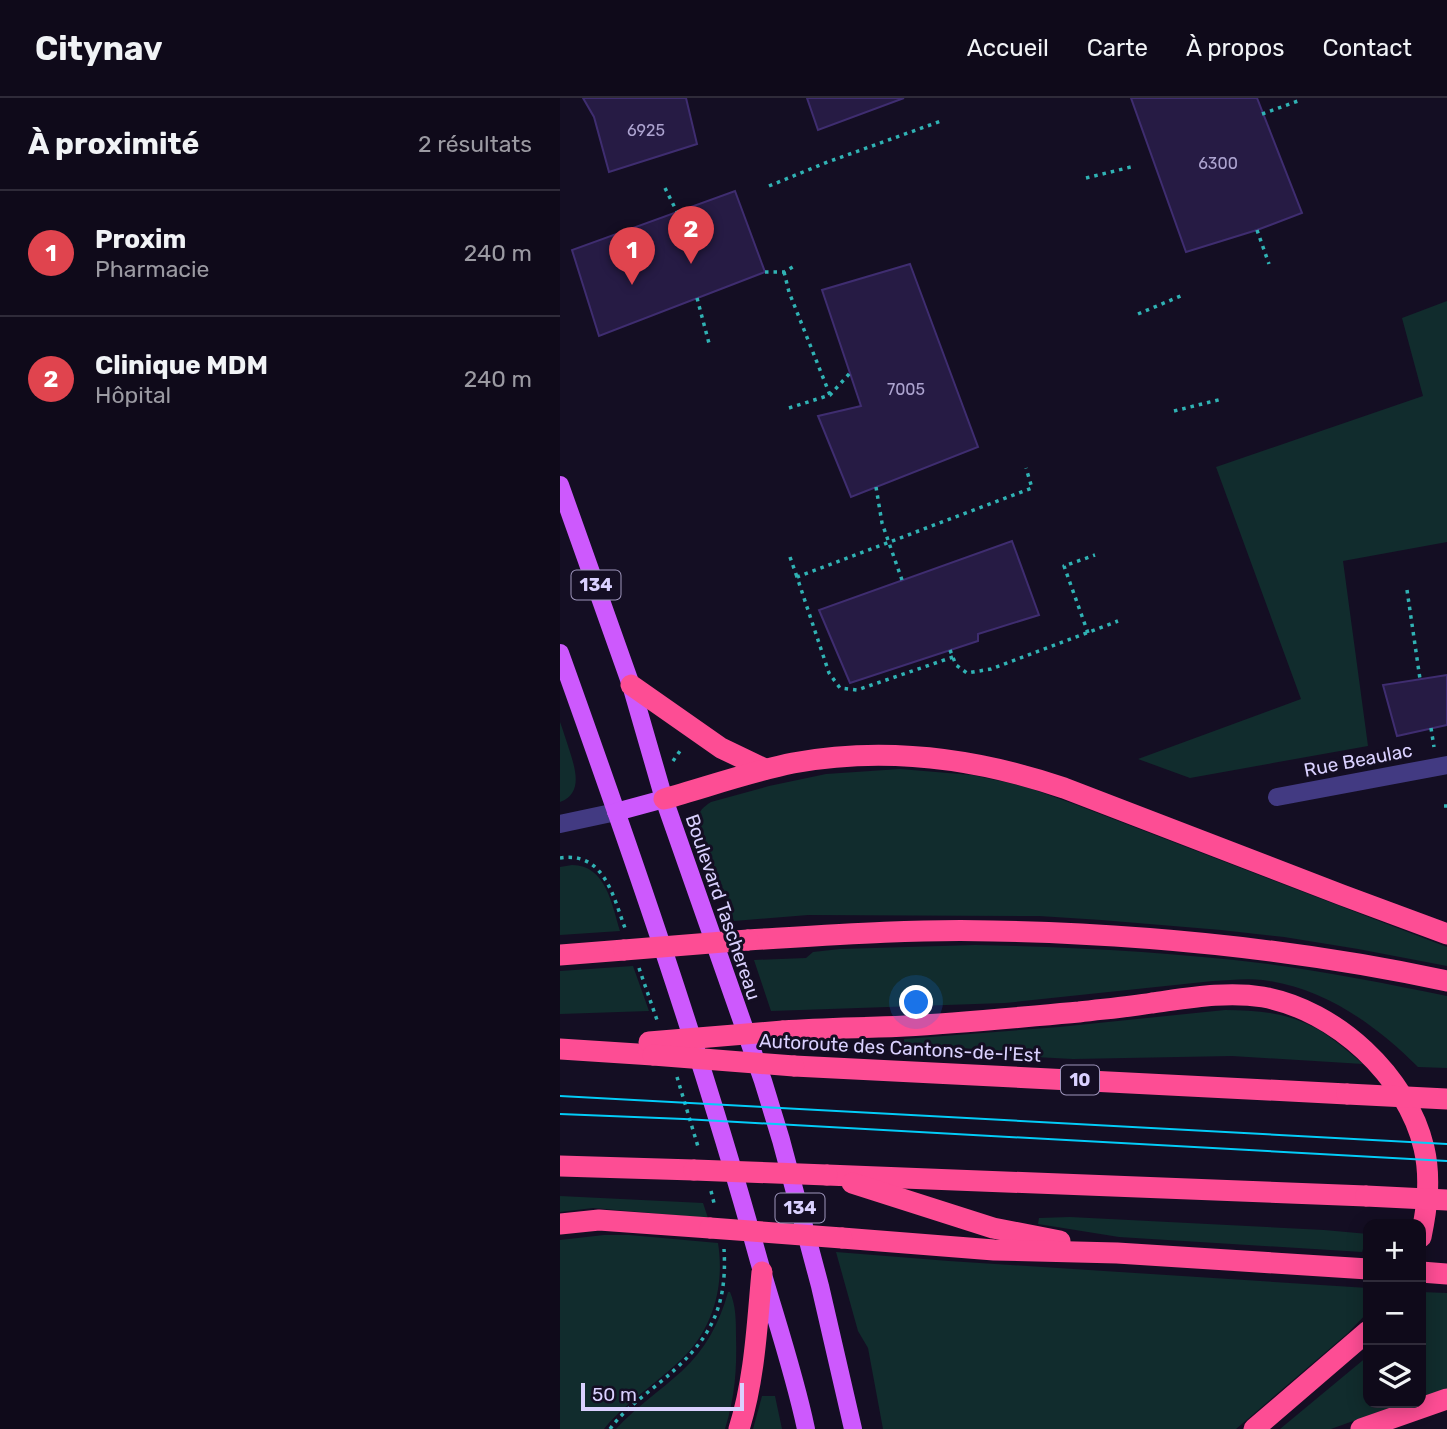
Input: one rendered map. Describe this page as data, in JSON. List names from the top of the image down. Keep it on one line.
{"streets":{"highway":["Autoroute des Cantons-de-l'Est","10"],"main road":["134","Boulevard Taschereau"],"street":["Rue Beaulac"]},"house_numbers":["6925","6300","7005"],"scale_bar":"50 m","page":{"header":"Citynav","nav":["Accueil","Carte","À propos","Contact"],"heading":["À proximité","2 résultats"],"list":[{"mark":"1","name":"Proxim","note":"Pharmacie","value":"240 m"},{"mark":"2","name":"Clinique MDM","note":"Hôpital","value":"240 m"}],"pins":["2","1"],"map_buttons":["+","−"],"scale":"50 m"}}
